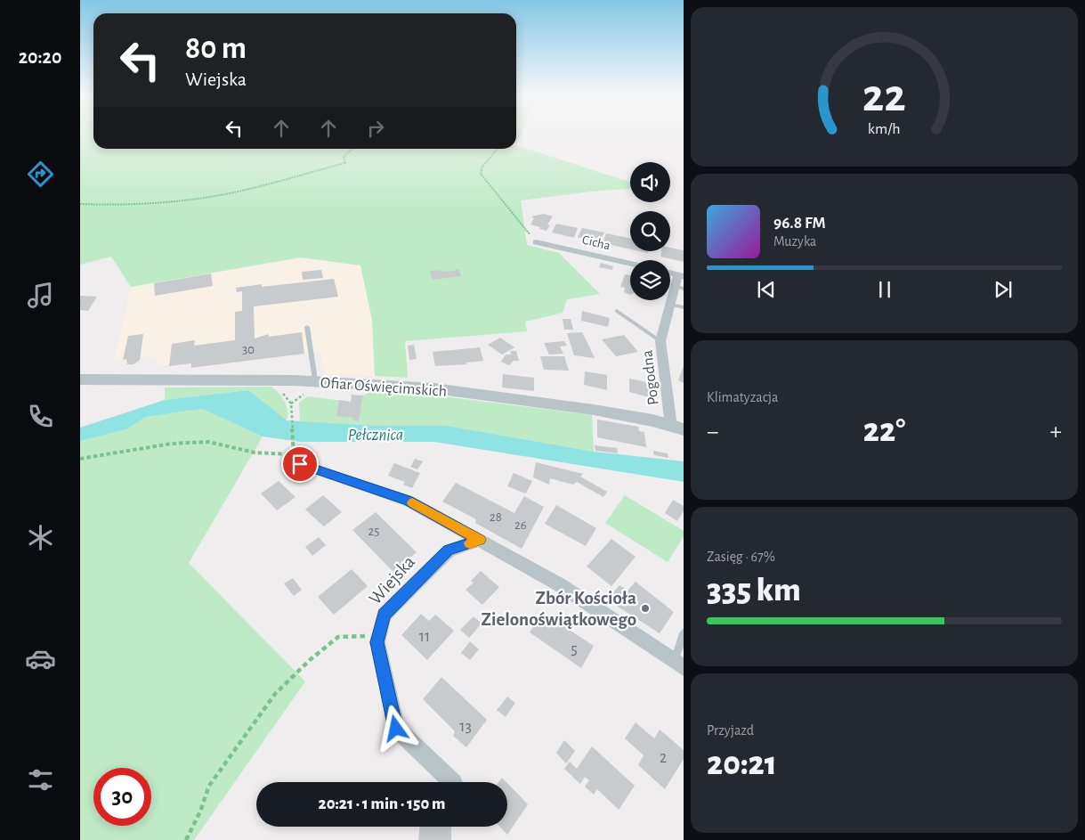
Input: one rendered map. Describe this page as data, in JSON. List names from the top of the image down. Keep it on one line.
{"streets":{"street":["Cicha","Pogodna","Ofiar Oświęcimskich","Wiejska"]},"crossings":[["Pogodna","Ofiar Oświęcimskich"]],"water":["Pełcznica"],"places":["Zbór Kościoła Zielonoświątkowego"],"house_numbers":["30","28","26","25","11","5","13","2"],"page":{"tabs":"20:20","turn":["80 m","Wiejska"],"song":["96.8 FM","Muzyka"],"tile":["Klimatyzacja",["Zasięg · 67%","335 km"],["Przyjazd","20:21"]],"heat":["−","22°","+"],"limit":"30","trip":"20:21 · 1 min · 150 m","gauge":["22","km/h"]}}
